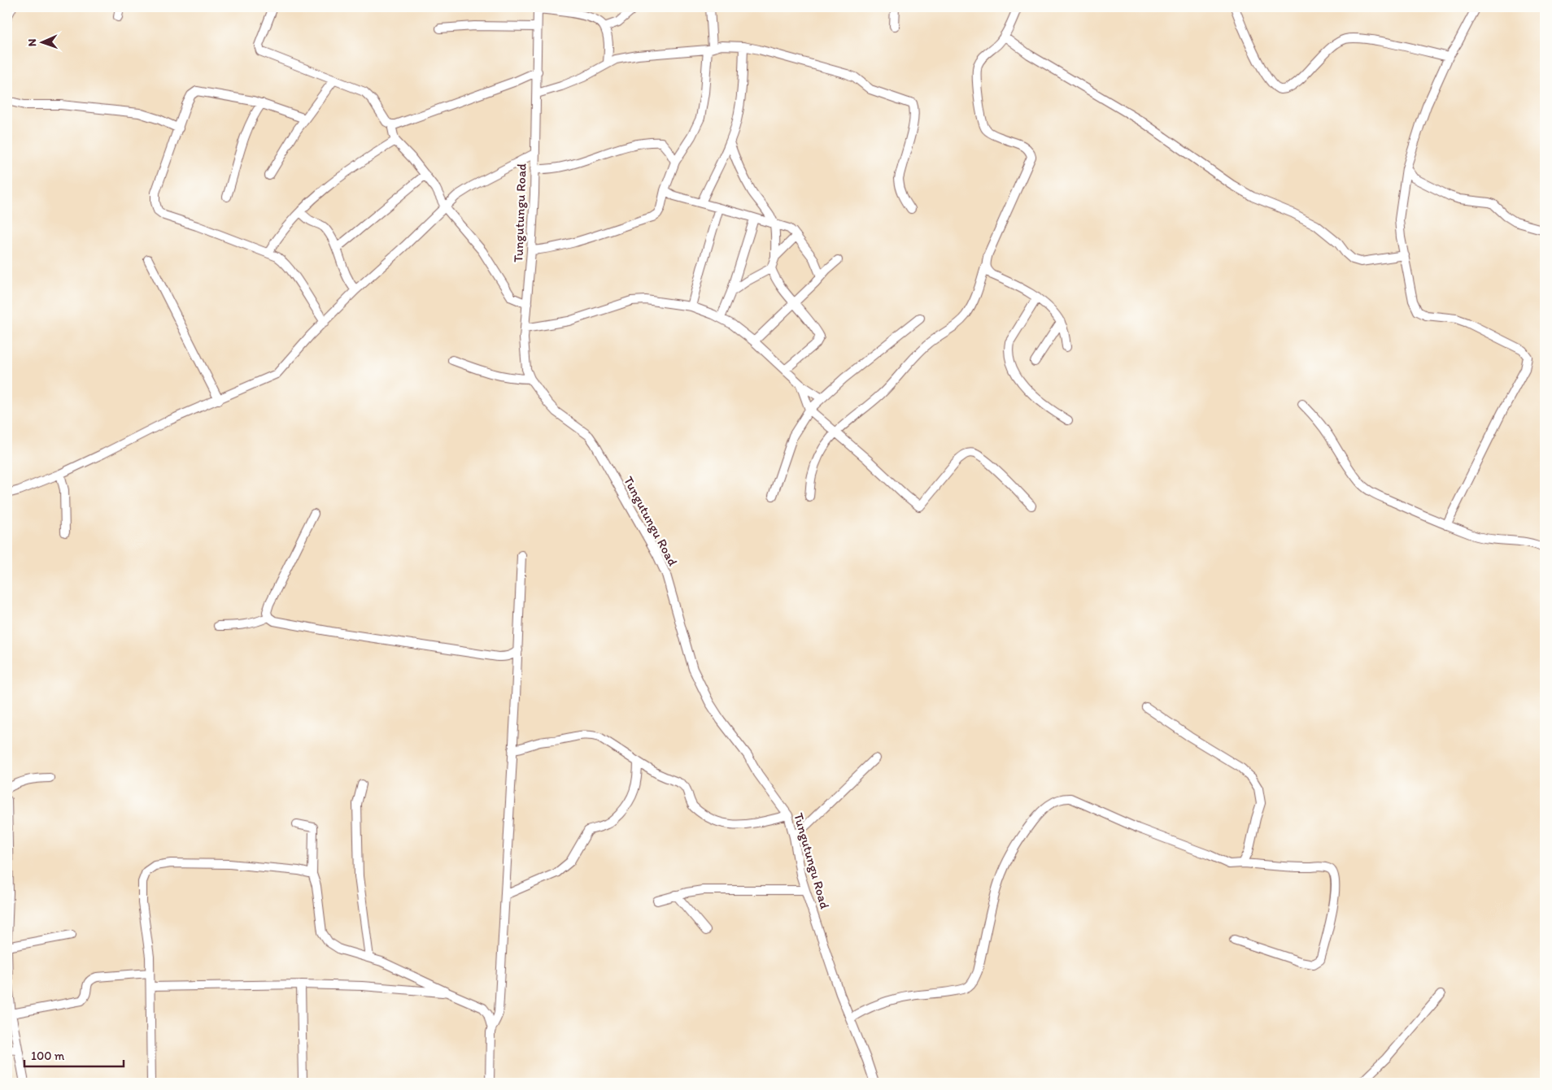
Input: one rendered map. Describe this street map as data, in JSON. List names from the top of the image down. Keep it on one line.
{"streets":{"street":["Tungutungu Road"]},"scale_bar":"100 m","north":"left"}
